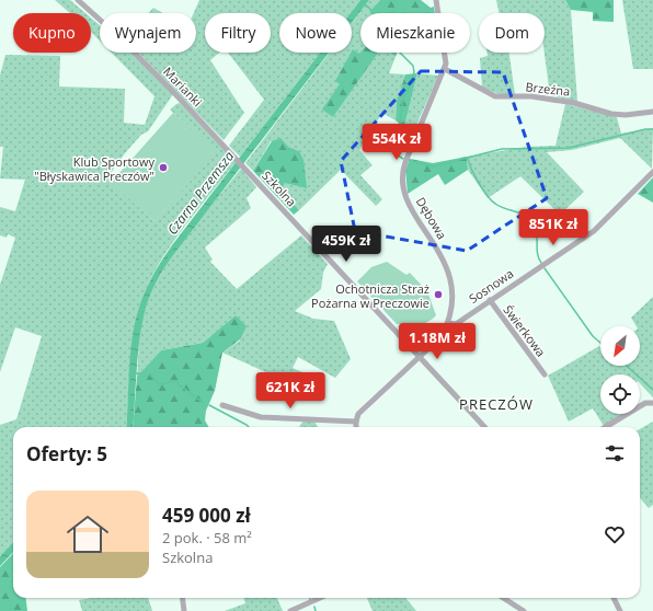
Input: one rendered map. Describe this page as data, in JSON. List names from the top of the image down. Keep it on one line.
{"streets":{"street":["Marianki","Brzeźna","Szkolna","Dębowa","Sosnowa","Świerkowa"]},"crossings":[["Marianki","Szkolna"],["Brzeźna","Dębowa"],["Dębowa","Sosnowa"],["Sosnowa","Świerkowa"]],"districts":["PRECZÓW"],"water":["Czarna Przemsza"],"places":["Klub Sportowy \"Błyskawica Preczów\"","Ochotnicza Straż Pożarna w Preczowie"],"north":"bottom left","page":{"chip":["Kupno","Wynajem","Filtry","Nowe","Mieszkanie","Dom"],"price":["554K zł","851K zł","459K zł","1.18M zł","621K zł"],"heading":"Oferty: 5","list":[{"name":"459 000 zł","note":"2 pok. · 58 m² · Szkolna"}]}}
